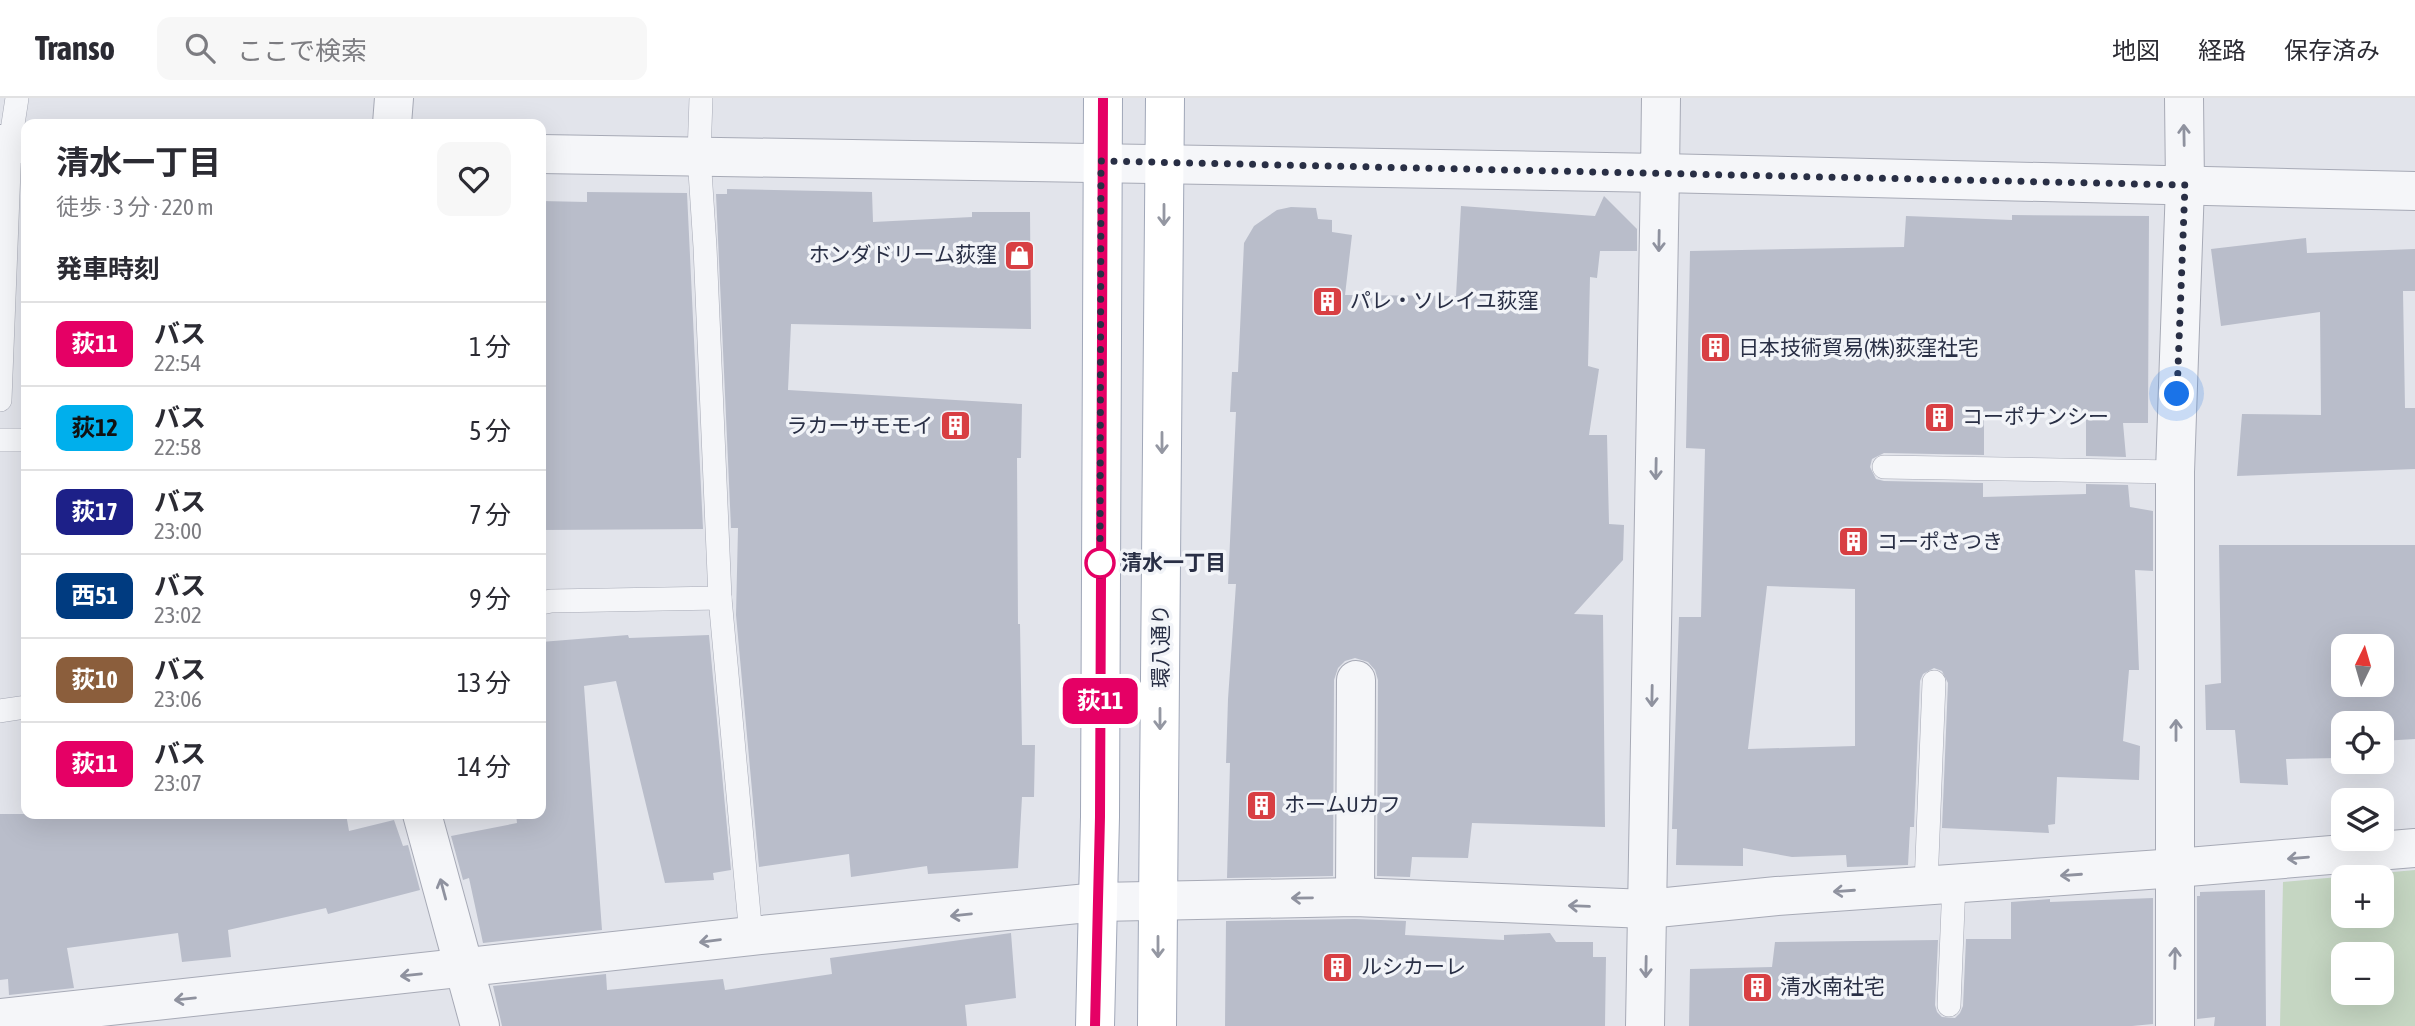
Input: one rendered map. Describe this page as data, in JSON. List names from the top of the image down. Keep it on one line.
{"streets":{"main road":["環八通り"]},"places":{"shop":["ホンダドリーム荻窪"],"building":["パレ・ソレイユ荻窪","日本技術貿易(株)荻窪社宅","コーポナンシー","ラカーサモモイ","コーポさつき","ホームUカフ","ルシカーレ","清水南社宅"],"other":["清水一丁目"]},"lines":["bus line 荻11"],"north":"top","page":{"header":"Transo","search":"ここで検索","nav":["地図","経路","保存済み"],"on_map":"荻11","heading":[["清水一丁目","徒歩 · 3 分 · 220 m"],"発車時刻"],"list":[{"mark":"荻11","name":"バス","note":"22:54","value":"1 分"},{"mark":"荻12","name":"バス","note":"22:58","value":"5 分"},{"mark":"荻17","name":"バス","note":"23:00","value":"7 分"},{"mark":"西51","name":"バス","note":"23:02","value":"9 分"},{"mark":"荻10","name":"バス","note":"23:06","value":"13 分"},{"mark":"荻11","name":"バス","note":"23:07","value":"14 分"}],"map_buttons":["+","−"]}}
